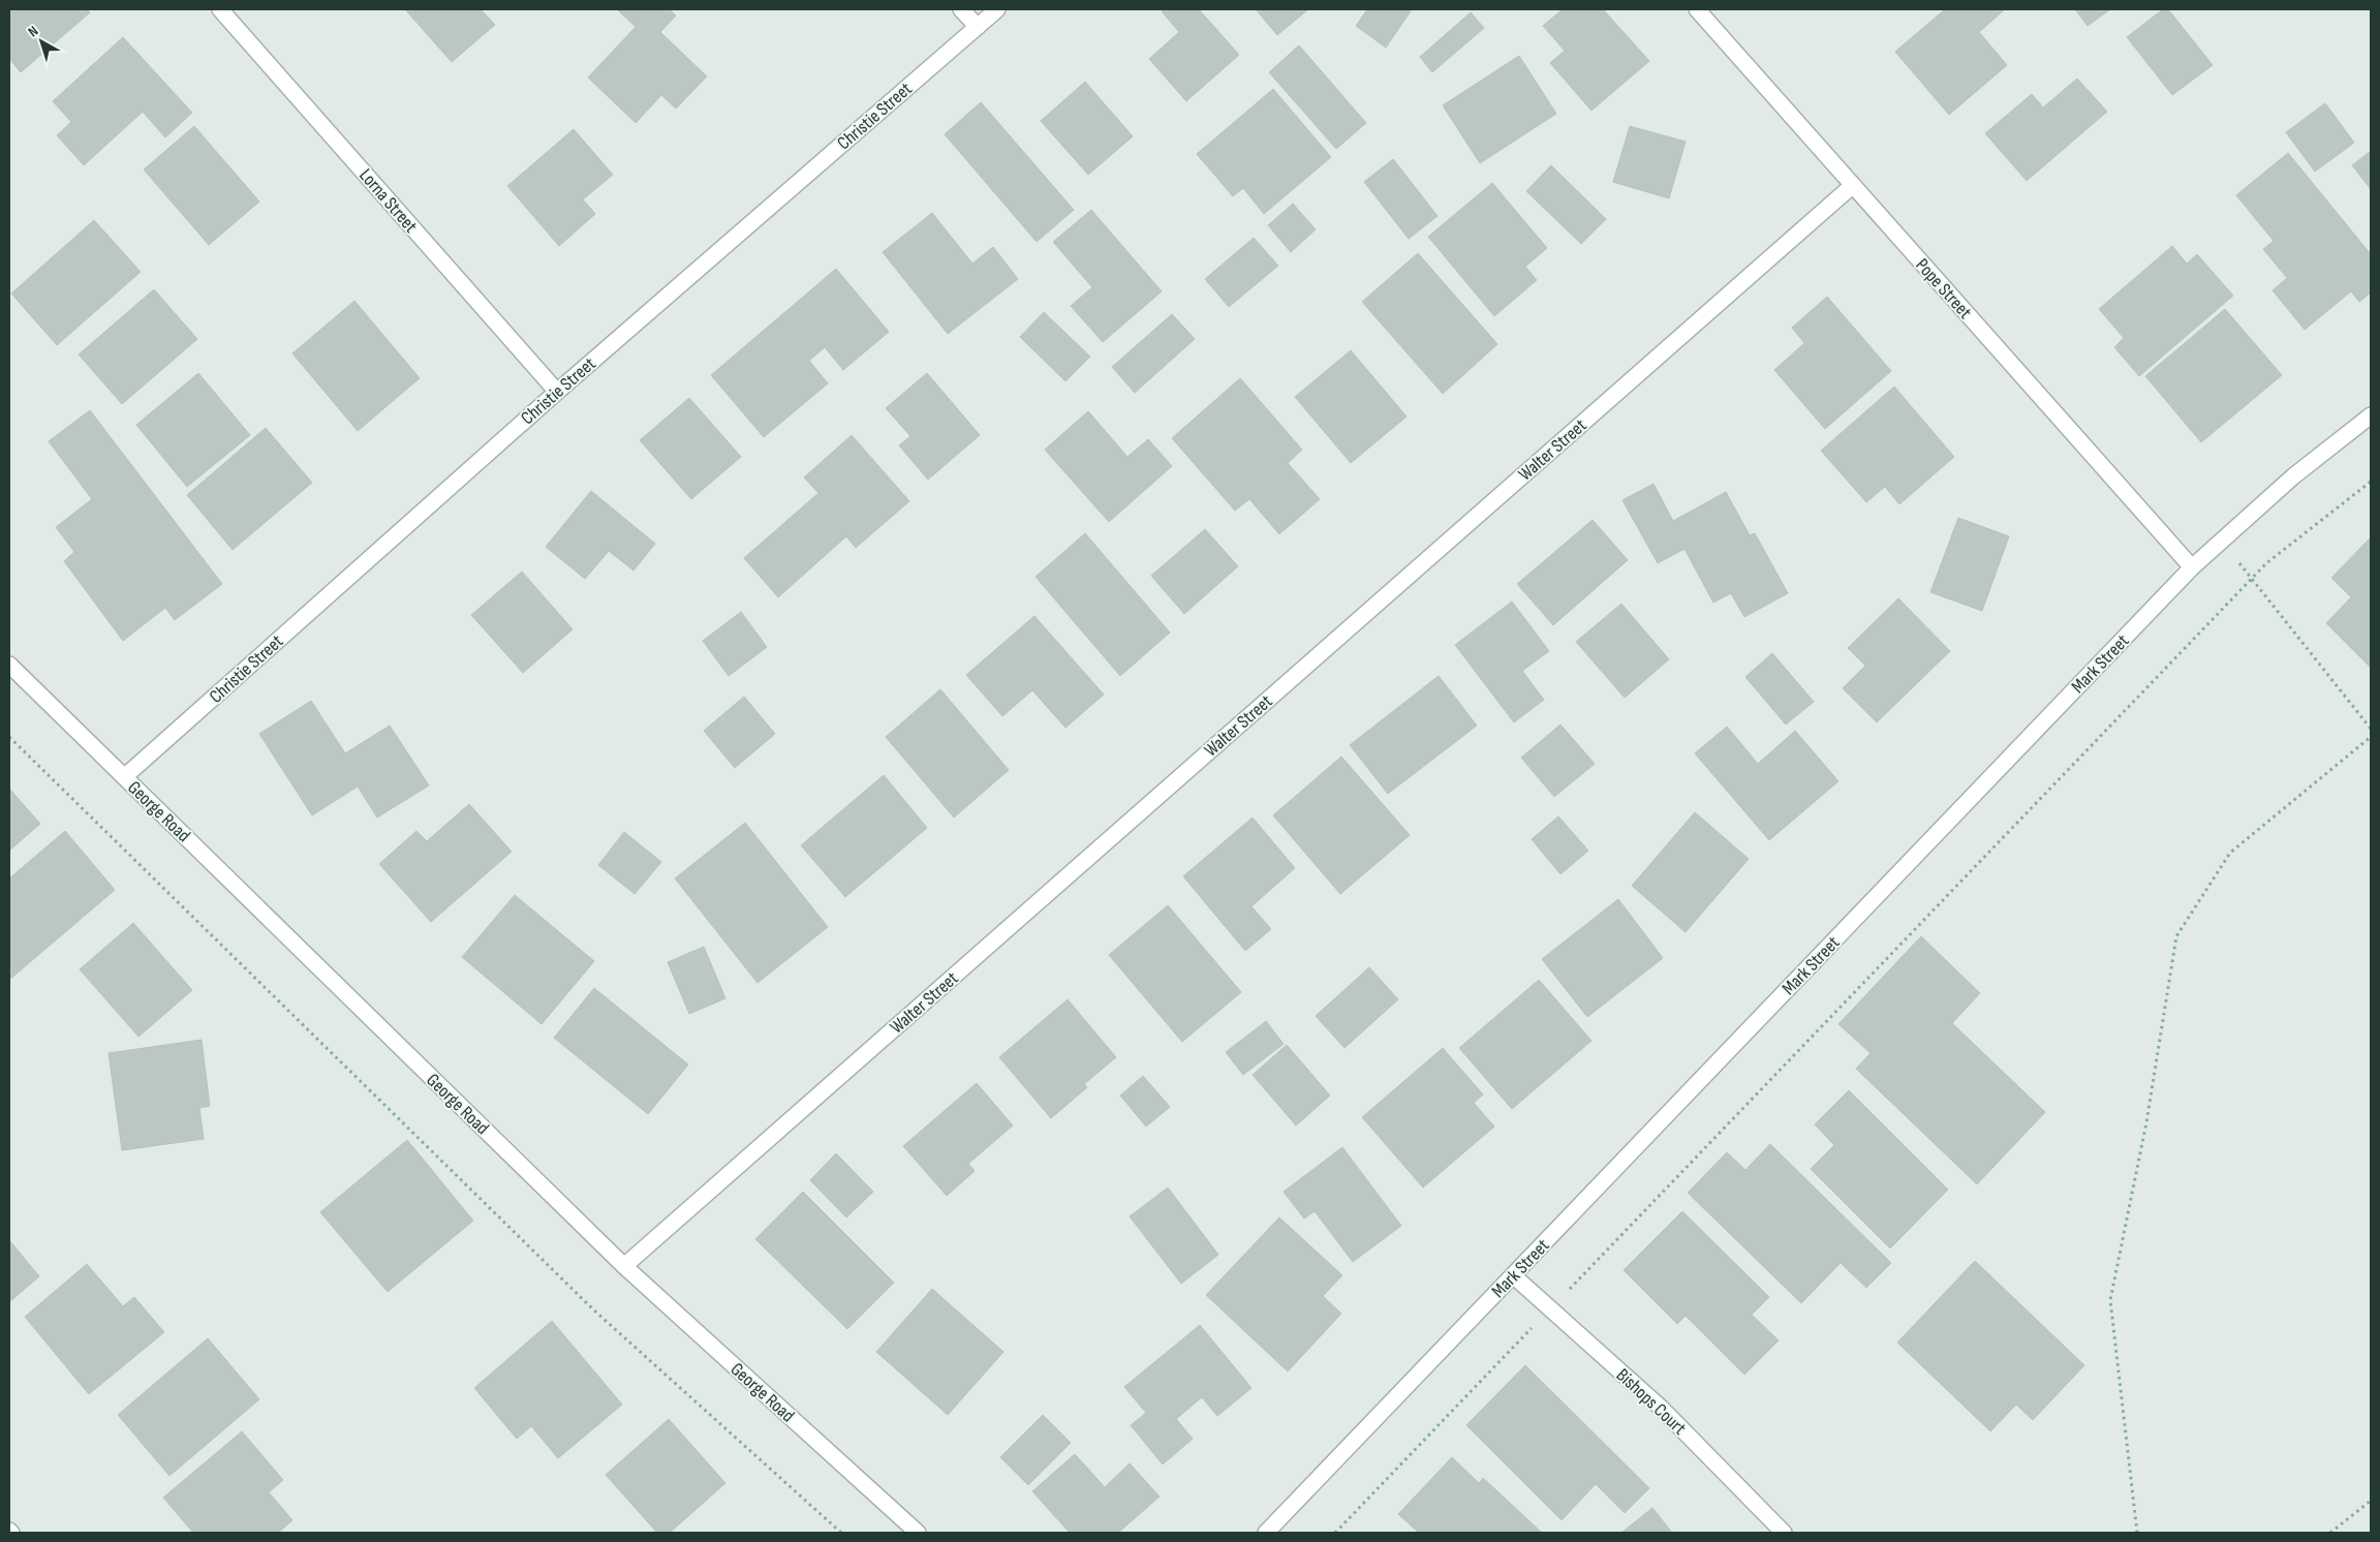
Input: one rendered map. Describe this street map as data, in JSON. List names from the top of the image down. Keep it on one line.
{"streets":{"street":["Christie Street","Lorna Street","Pope Street","Walter Street","Mark Street","George Road","Bishops Court"]},"crossings":[["Christie Street","Lorna Street"],["Christie Street","George Road"],["Pope Street","Walter Street"],["Pope Street","Mark Street"],["Walter Street","George Road"],["Mark Street","Bishops Court"]],"north":"top left"}
